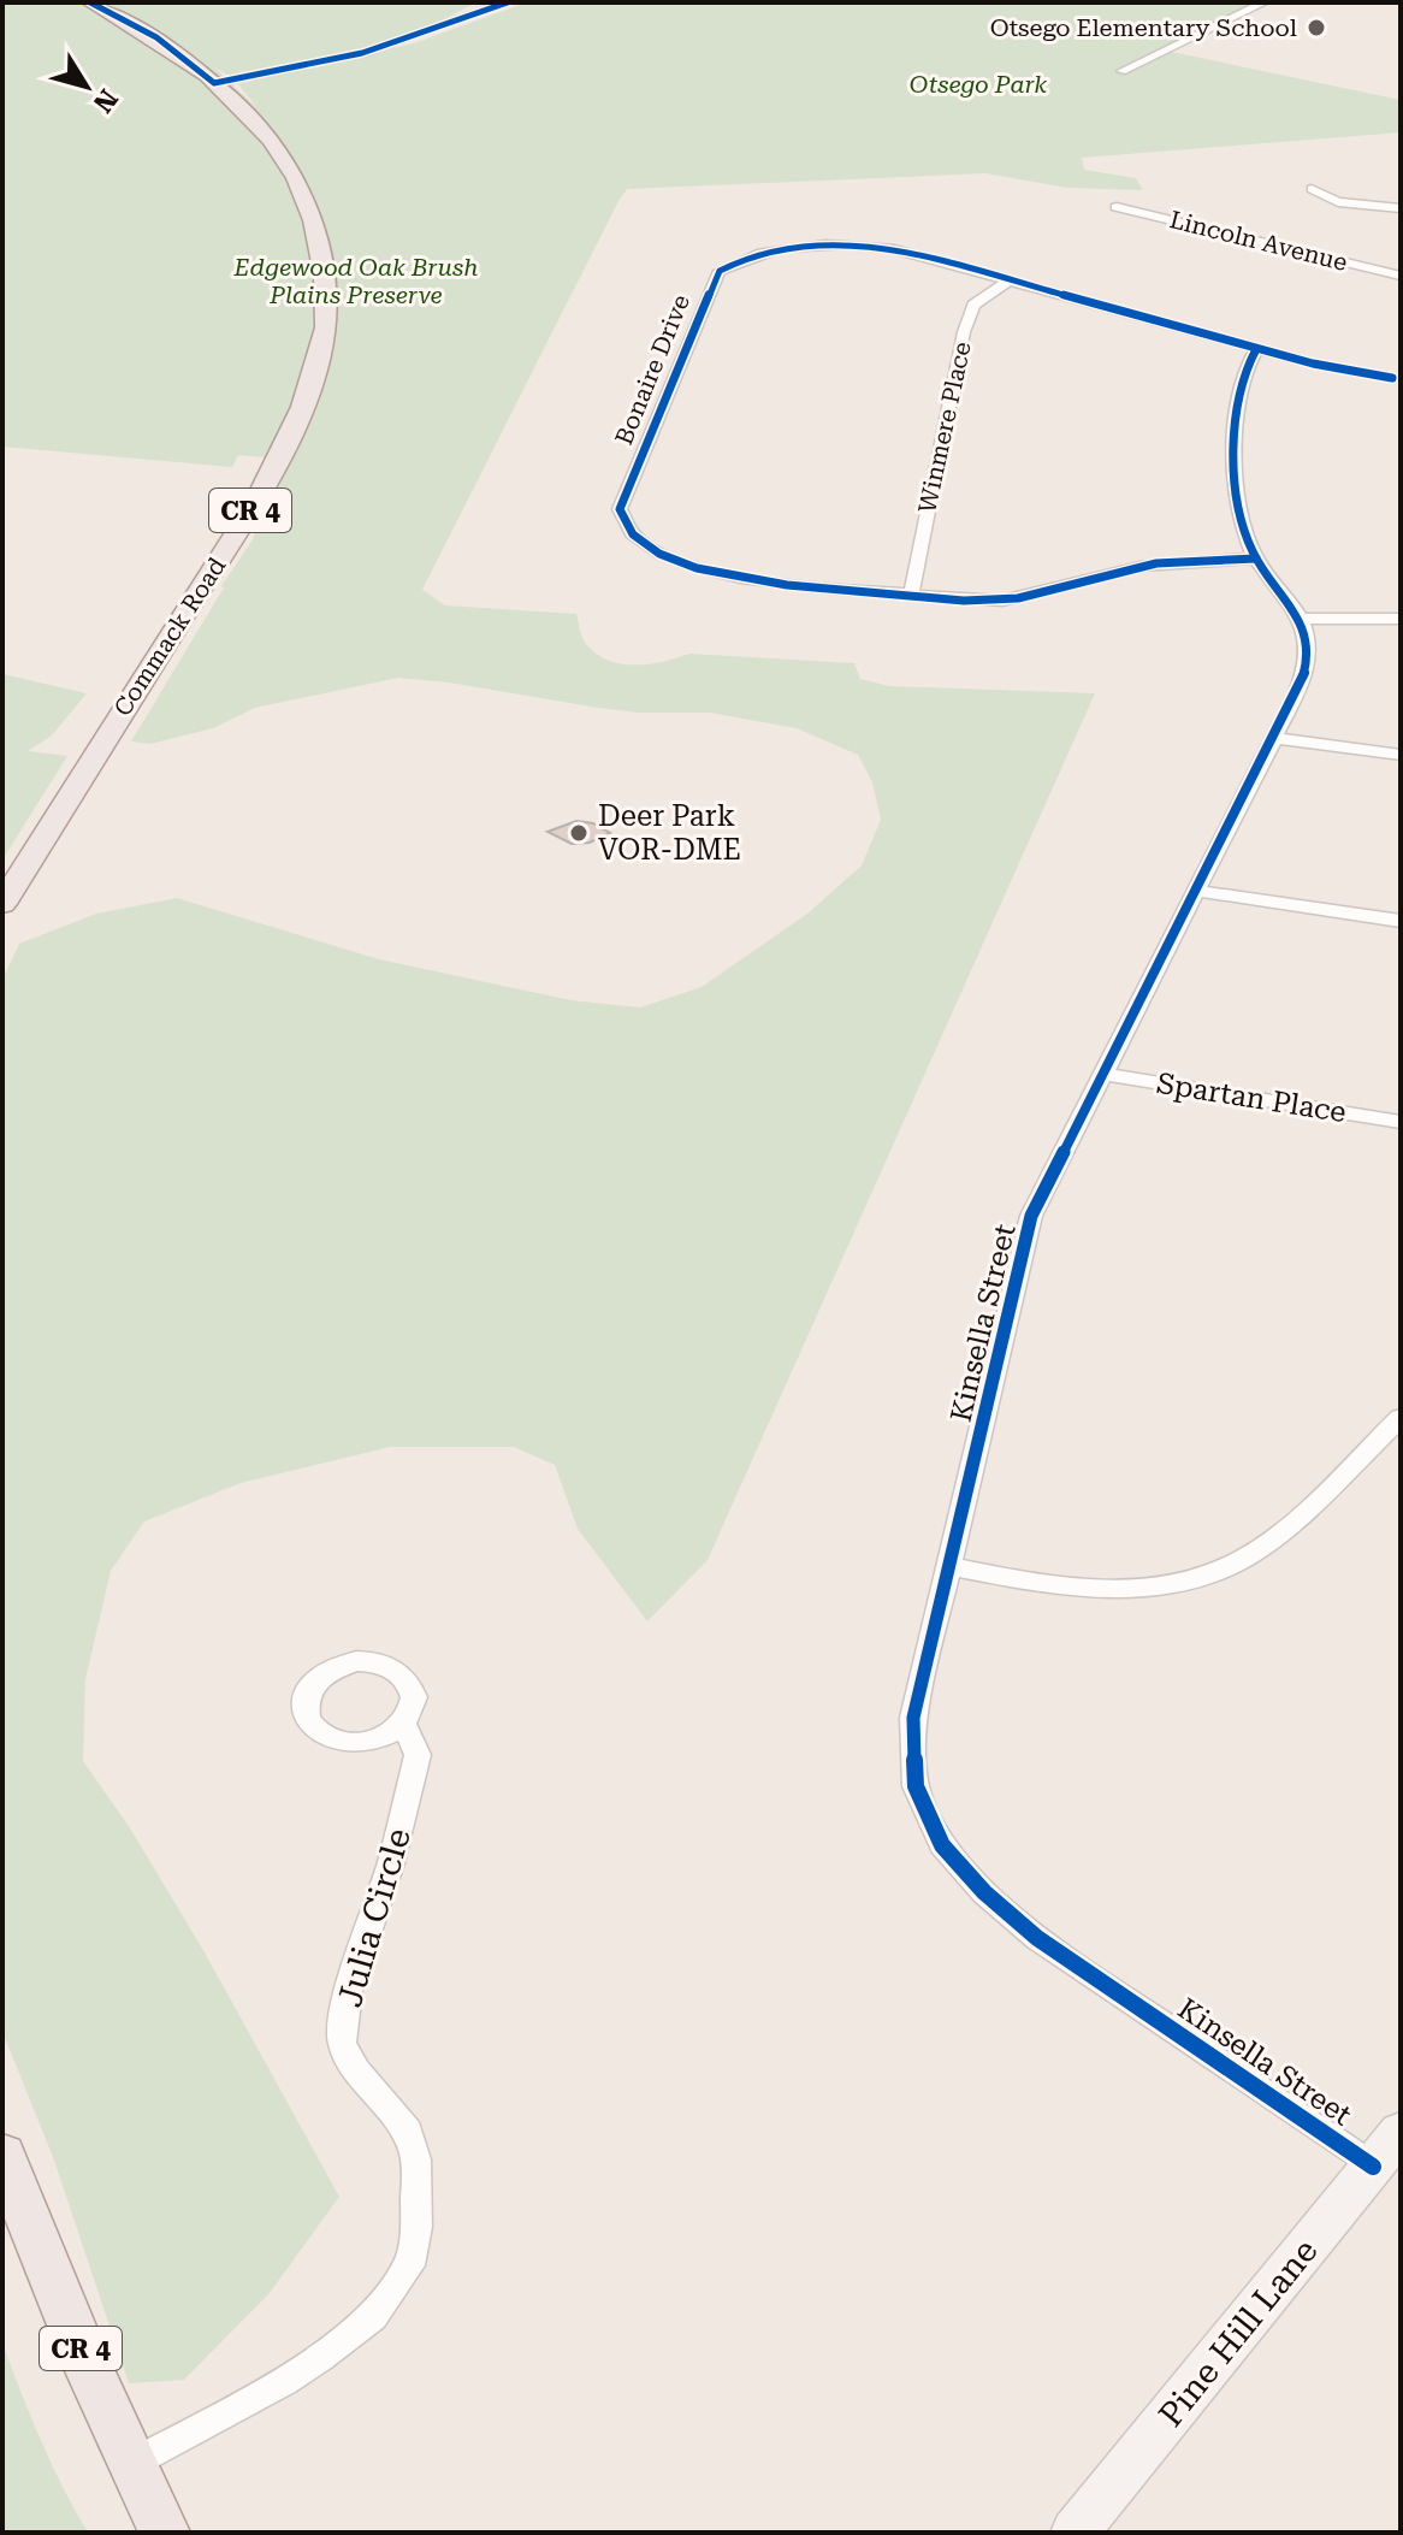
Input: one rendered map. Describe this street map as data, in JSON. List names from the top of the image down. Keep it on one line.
{"streets":{"main road":["CR 4","Commack Road"],"street":["Lincoln Avenue","Bonaire Drive","Winmere Place","Spartan Place","Kinsella Street","Julia Circle","Pine Hill Lane"]},"crossings":[["Bonaire Drive","Winmere Place"],["CR 4","Julia Circle"],["Spartan Place","Kinsella Street"],["Kinsella Street","Pine Hill Lane"]],"parks":["Otsego Park","Edgewood Oak Brush Plains Preserve"],"places":["Otsego Elementary School","Deer Park VOR-DME"],"north":"bottom right"}
